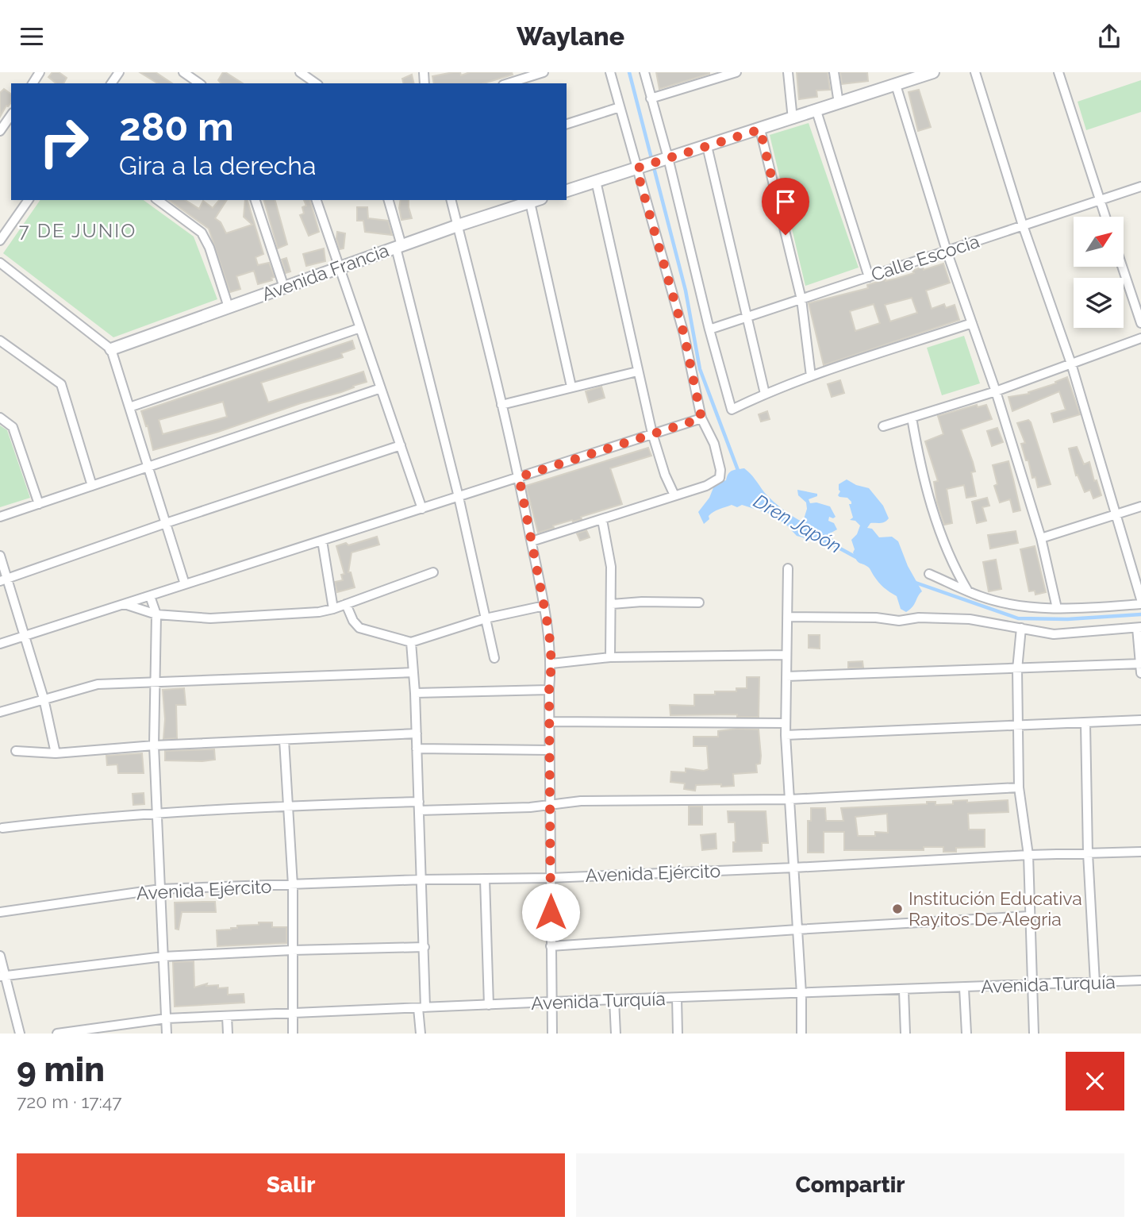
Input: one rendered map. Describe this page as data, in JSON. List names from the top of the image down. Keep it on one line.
{"streets":{"street":["Calle Escocia","Avenida Francia","Avenida Ejército","Avenida Turquía"]},"districts":["7 DE JUNIO"],"water":["Dren Japón"],"places":["Institución Educativa Rayitos De Alegria"],"north":"top right","page":{"header":"Waylane","turn":["280 m","Gira a la derecha"],"heading":["9 min","720 m · 17:47"],"buttons":["Salir","Compartir"]}}
